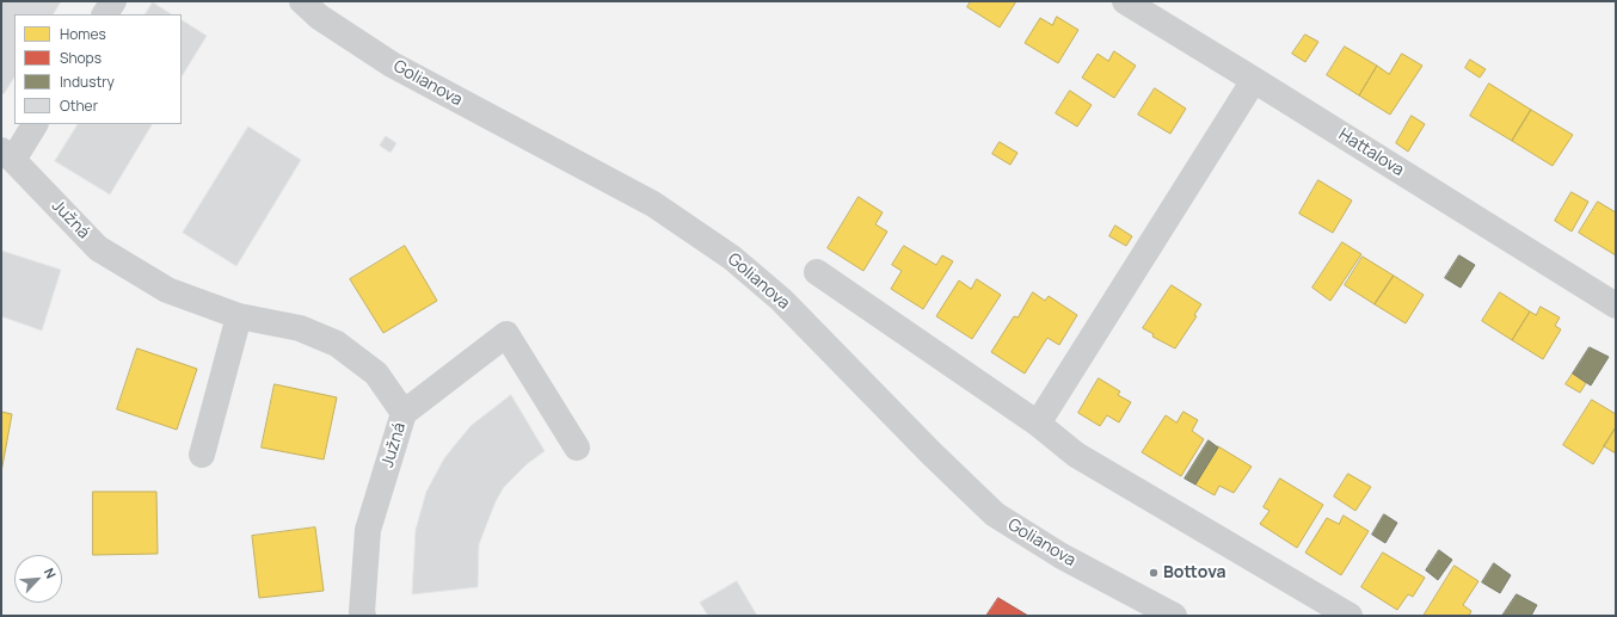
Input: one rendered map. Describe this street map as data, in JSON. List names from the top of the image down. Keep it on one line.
{"streets":{"street":["Golianova","Hattalova","Južná"]},"places":["Bottova"],"legend":["Homes","Shops","Industry","Other"],"north":"top right"}
